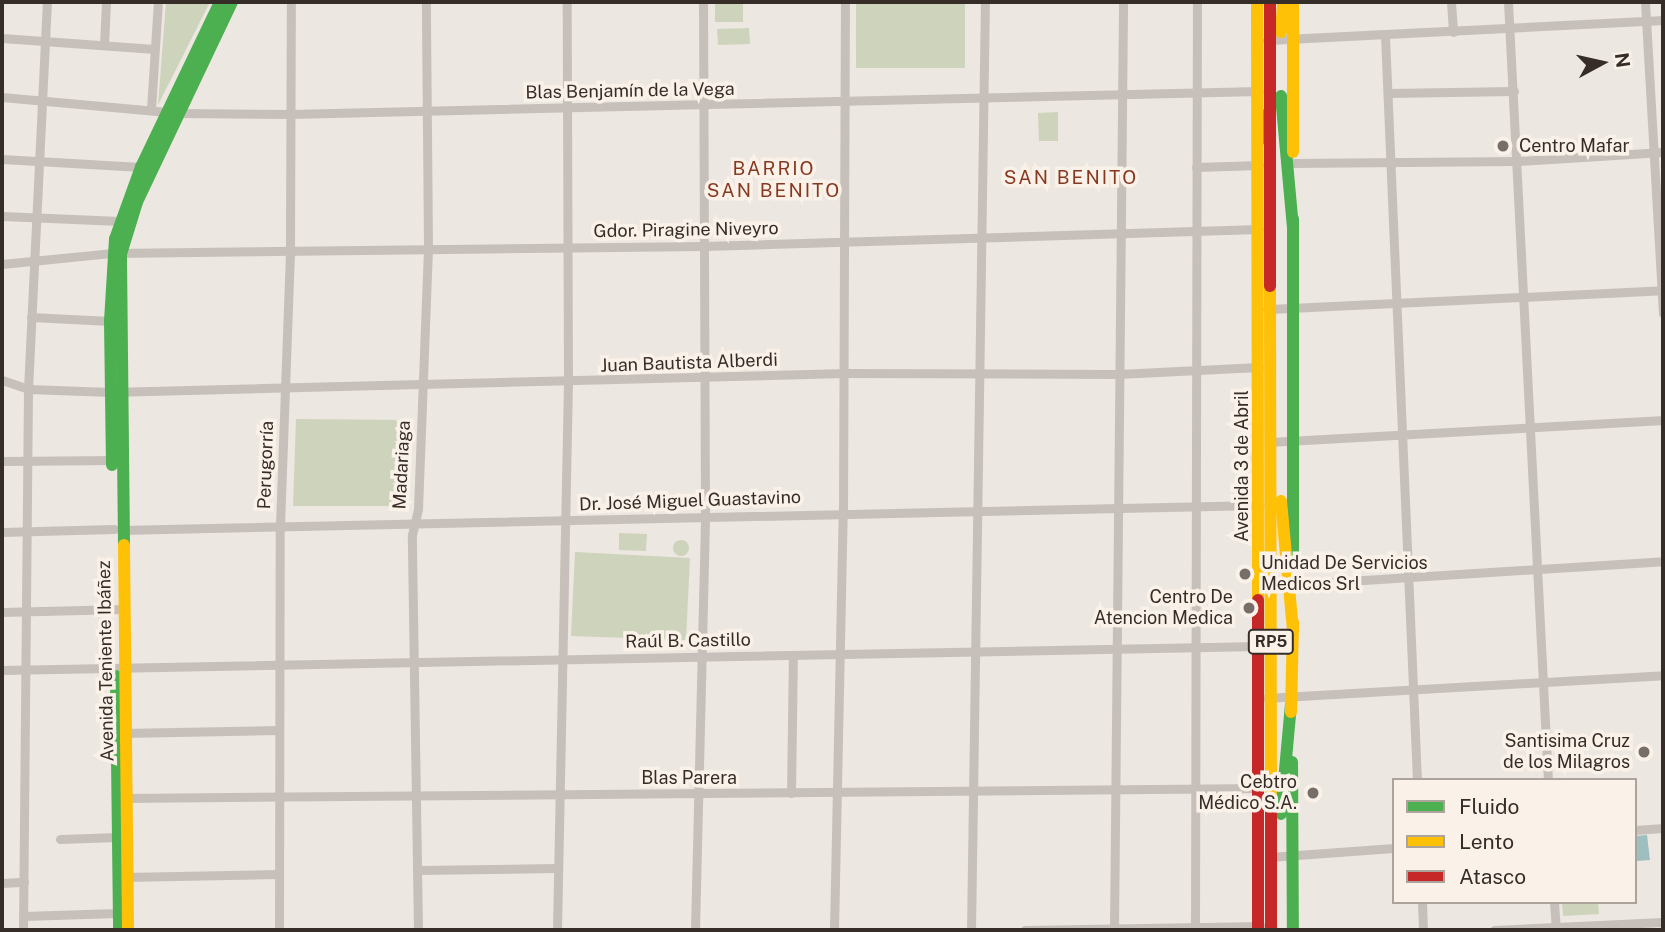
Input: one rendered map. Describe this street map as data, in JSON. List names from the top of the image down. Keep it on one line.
{"streets":{"main road":["Avenida 3 de Abril","Avenida Teniente Ibáñez"],"street":["Blas Benjamín de la Vega","Gdor. Piragine Niveyro","Juan Bautista Alberdi","Perugorría","Madariaga","Dr. José Miguel Guastavino","Raúl B. Castillo","Blas Parera"]},"crossings":[["Blas Benjamín de la Vega","Perugorría"],["Blas Benjamín de la Vega","Madariaga"],["Blas Benjamín de la Vega","Avenida 3 de Abril"],["Gdor. Piragine Niveyro","Perugorría"],["Gdor. Piragine Niveyro","Madariaga"],["Gdor. Piragine Niveyro","Avenida 3 de Abril"],["Juan Bautista Alberdi","Perugorría"],["Juan Bautista Alberdi","Madariaga"],["Juan Bautista Alberdi","Avenida 3 de Abril"],["Juan Bautista Alberdi","Avenida Teniente Ibáñez"],["Perugorría","Dr. José Miguel Guastavino"],["Perugorría","Raúl B. Castillo"],["Perugorría","Blas Parera"],["Madariaga","Dr. José Miguel Guastavino"],["Madariaga","Raúl B. Castillo"],["Madariaga","Blas Parera"],["Avenida 3 de Abril","Dr. José Miguel Guastavino"],["Avenida 3 de Abril","Raúl B. Castillo"],["Avenida 3 de Abril","Blas Parera"],["Dr. José Miguel Guastavino","Avenida Teniente Ibáñez"],["Raúl B. Castillo","Avenida Teniente Ibáñez"],["Avenida Teniente Ibáñez","Blas Parera"]],"districts":["BARRIO SAN BENITO","SAN BENITO"],"places":["Centro Mafar","Unidad De Servicios Medicos Srl","Centro De Atencion Medica","Santisima Cruz de los Milagros","Cebtro Médico S.A."],"legend":["Fluido","Lento","Atasco"],"north":"right"}
